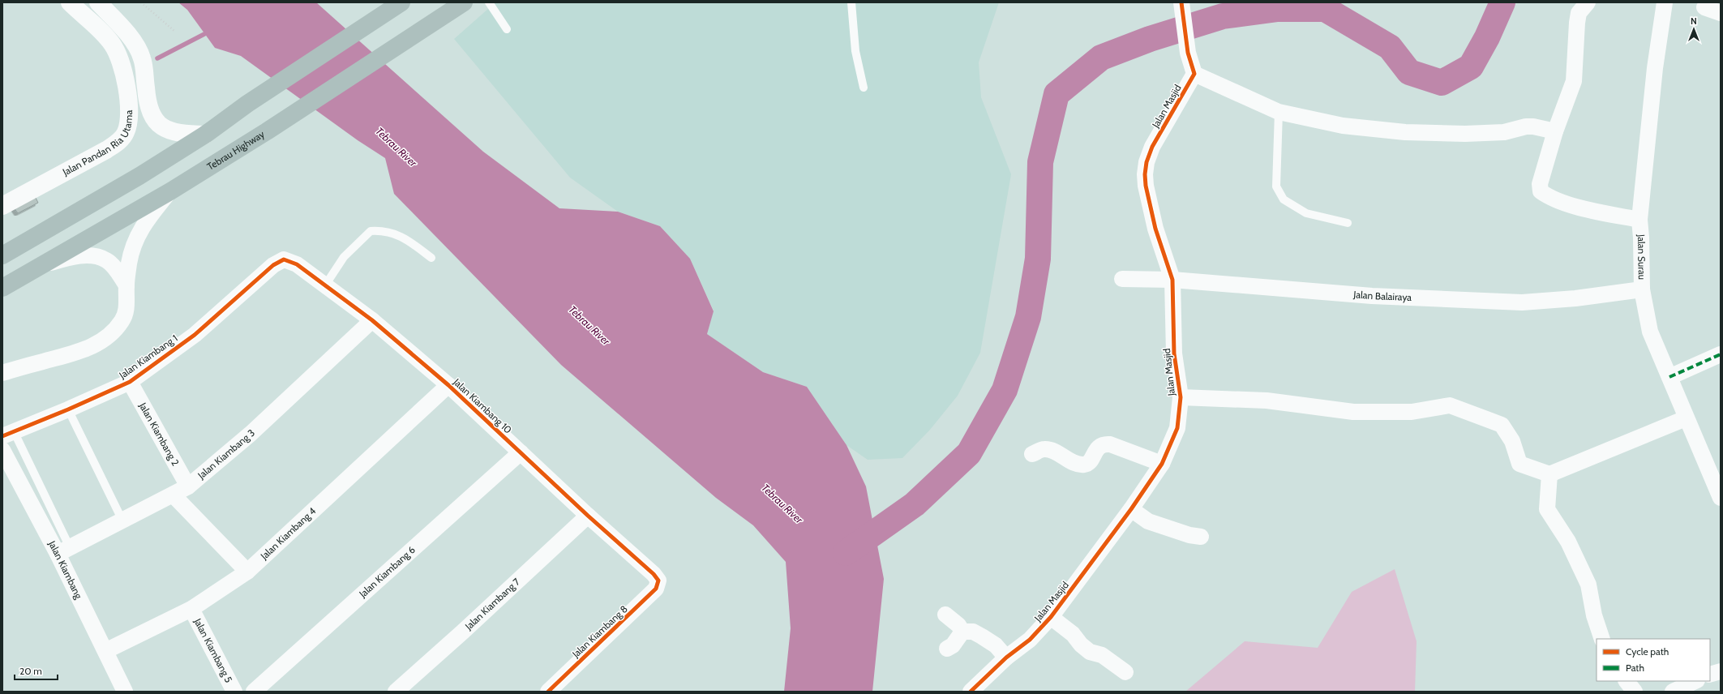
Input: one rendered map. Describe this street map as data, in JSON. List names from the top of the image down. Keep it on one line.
{"streets":{"highway":["Tebrau Highway"],"street":["Jalan Masjid","Jalan Pandan Ria Utama","Jalan Surau","Jalan Balairaya","Jalan Kiambang 1","Jalan Kiambang 10","Jalan Kiambang 2","Jalan Kiambang 3","Jalan Kiambang 4","Jalan Kiambang","Jalan Kiambang 6","Jalan Kiambang 7","Jalan Kiambang 8","Jalan Kiambang 5"]},"crossings":[["Jalan Masjid","Jalan Balairaya"],["Jalan Surau","Jalan Balairaya"],["Jalan Kiambang 1","Jalan Kiambang 10"],["Jalan Kiambang 1","Jalan Kiambang 2"],["Jalan Kiambang 10","Jalan Kiambang 3"],["Jalan Kiambang 10","Jalan Kiambang 4"],["Jalan Kiambang 10","Jalan Kiambang 6"],["Jalan Kiambang 10","Jalan Kiambang 7"],["Jalan Kiambang 10","Jalan Kiambang 8"],["Jalan Kiambang 2","Jalan Kiambang 3"],["Jalan Kiambang 3","Jalan Kiambang"],["Jalan Kiambang 4","Jalan Kiambang"],["Jalan Kiambang 4","Jalan Kiambang 5"]],"water":["Tebrau River"],"legend":["Cycle path","Path"],"scale_bar":"20 m","north":"top"}
